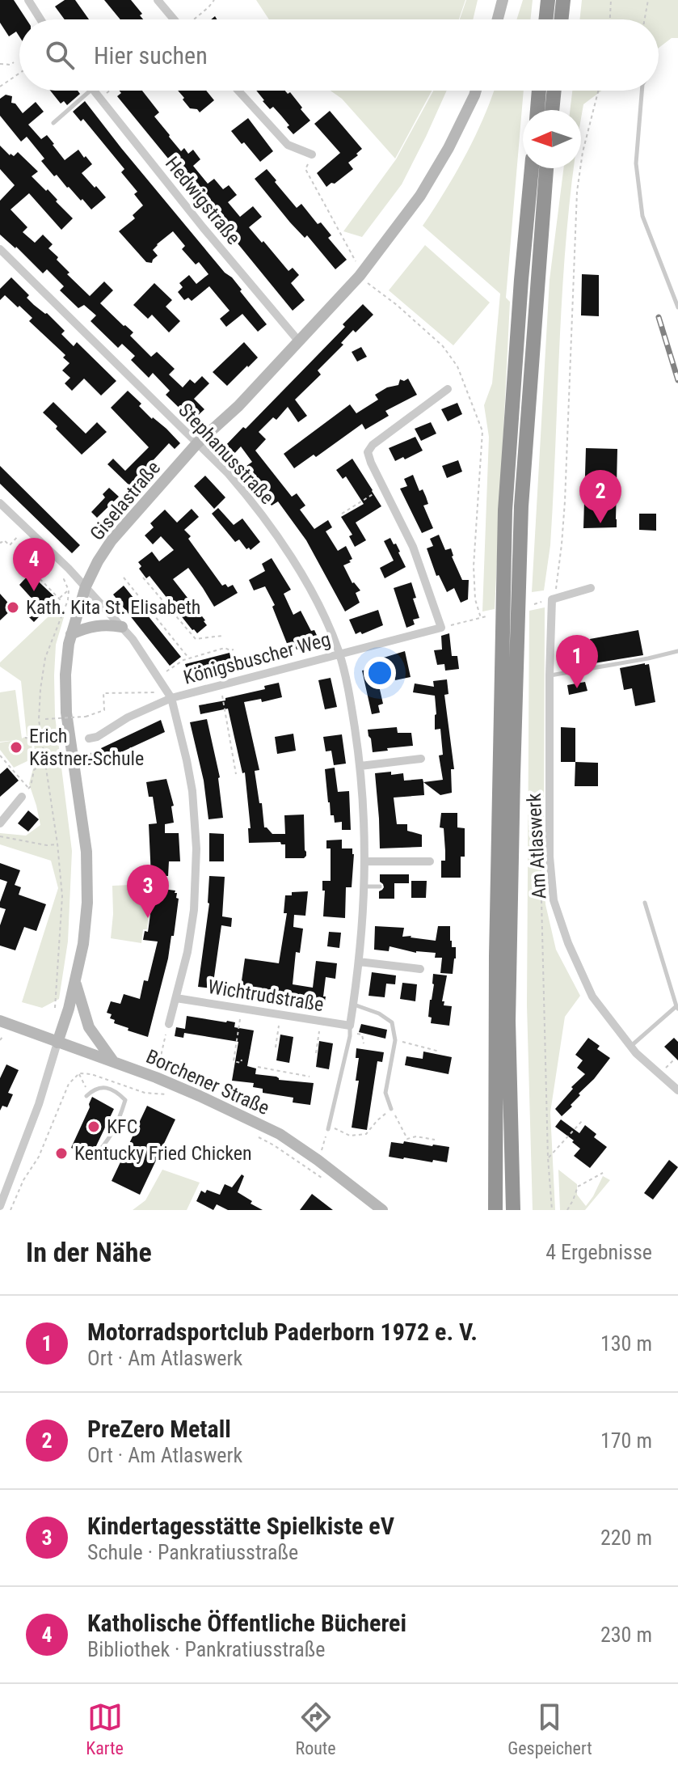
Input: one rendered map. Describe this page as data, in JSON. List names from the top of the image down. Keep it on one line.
{"streets":{"main road":["Giselastraße","Borchener Straße"],"street":["Hedwigstraße","Stephanusstraße","Königsbuscher Weg","Am Atlaswerk","Wichtrudstraße"]},"crossings":[["Hedwigstraße","Giselastraße"],["Stephanusstraße","Giselastraße"],["Stephanusstraße","Königsbuscher Weg"],["Stephanusstraße","Wichtrudstraße"],["Giselastraße","Borchener Straße"]],"places":["Kath. Kita St. Elisabeth","Erich Kästner-Schule","KFC","Kentucky Fried Chicken"],"north":"left","page":{"search":"Hier suchen","pins":["2","4","1","3"],"heading":["In der Nähe","4 Ergebnisse"],"list":[{"mark":"1","name":"Motorradsportclub Paderborn 1972 e. V.","note":"Ort · Am Atlaswerk","value":"130 m"},{"mark":"2","name":"PreZero Metall","note":"Ort · Am Atlaswerk","value":"170 m"},{"mark":"3","name":"Kindertagesstätte Spielkiste eV","note":"Schule · Pankratiusstraße","value":"220 m"},{"mark":"4","name":"Katholische Öffentliche Bücherei","note":"Bibliothek · Pankratiusstraße","value":"230 m"}],"nav":["Karte","Route","Gespeichert"]}}
